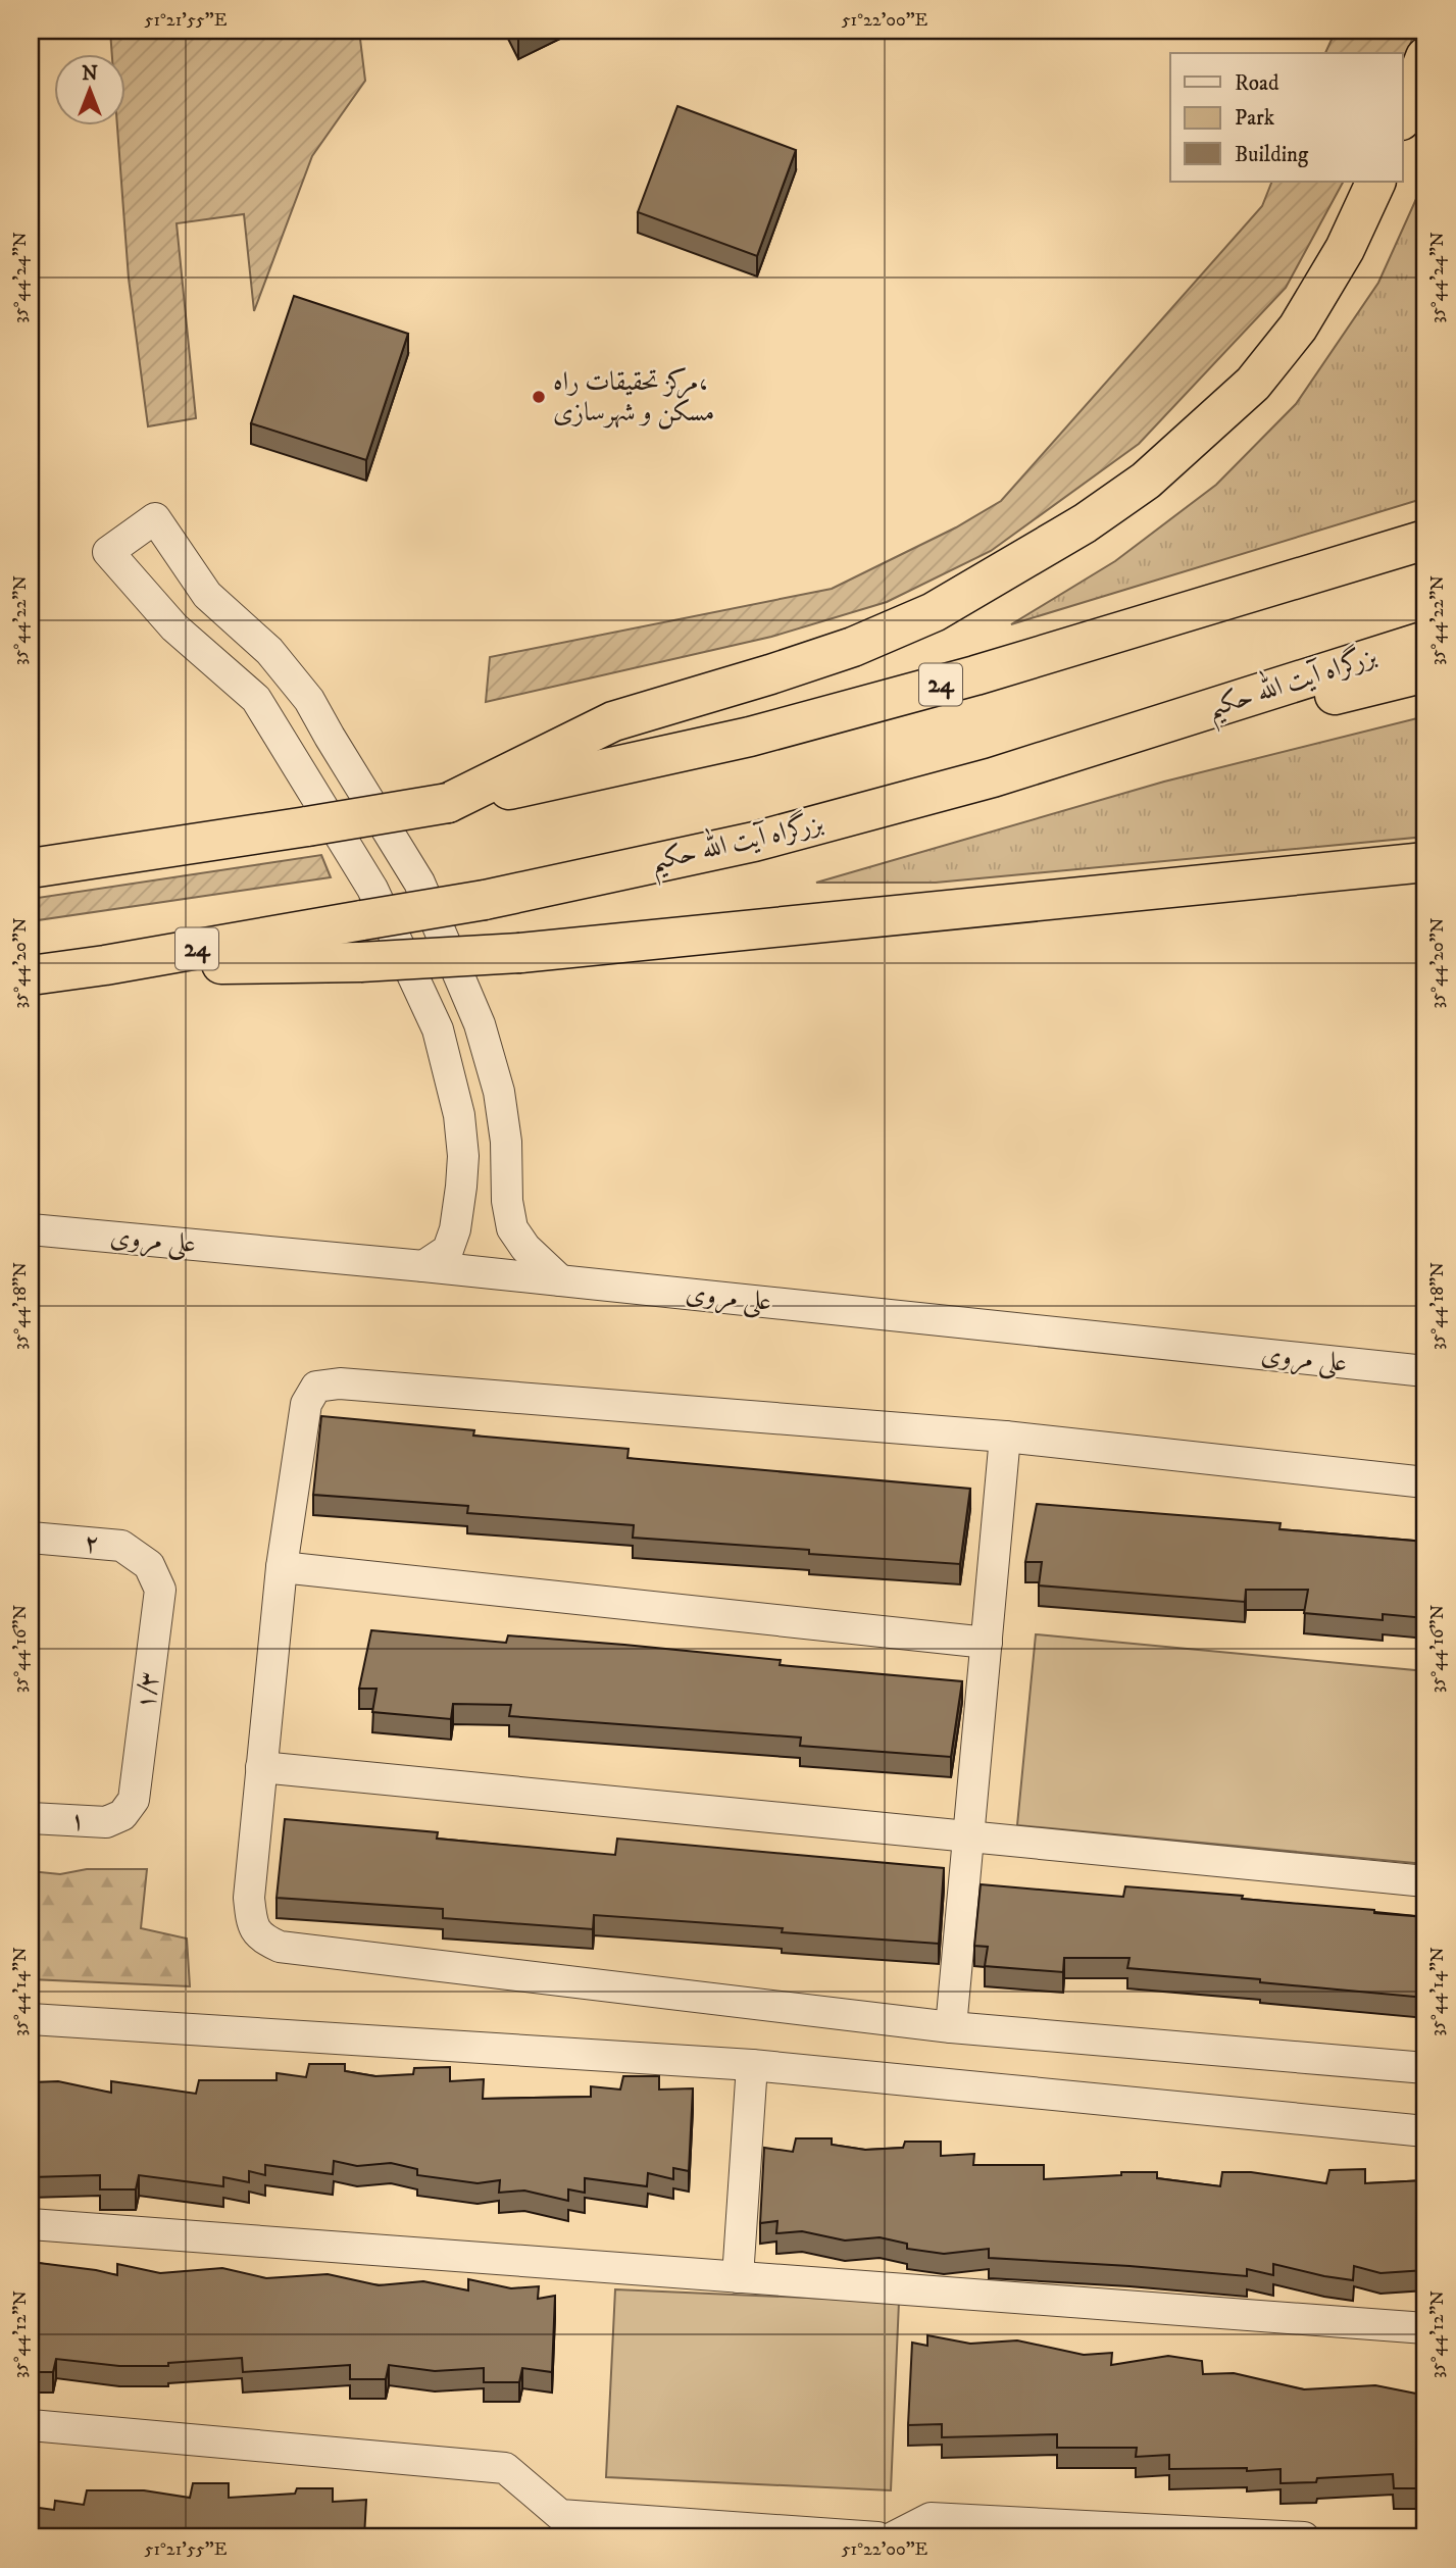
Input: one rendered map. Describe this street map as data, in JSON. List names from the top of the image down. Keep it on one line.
{"streets":{"highway":["بزرگراه آیت الله حکیم","24"],"street":["علی مروی","۲","۱/۳","۱"]},"crossings":[["۲","۱/۳"],["۱/۳","۱"]],"places":["مرکز تحقیقات راه، مسکن و شهرسازی"],"legend":["Road","Park","Building"],"north":"top","coordinates":["51°21'55\"E","51°22'00\"E","35°44'24\"N","35°44'22\"N","35°44'20\"N","35°44'18\"N","35°44'16\"N","35°44'14\"N","35°44'12\"N"]}
